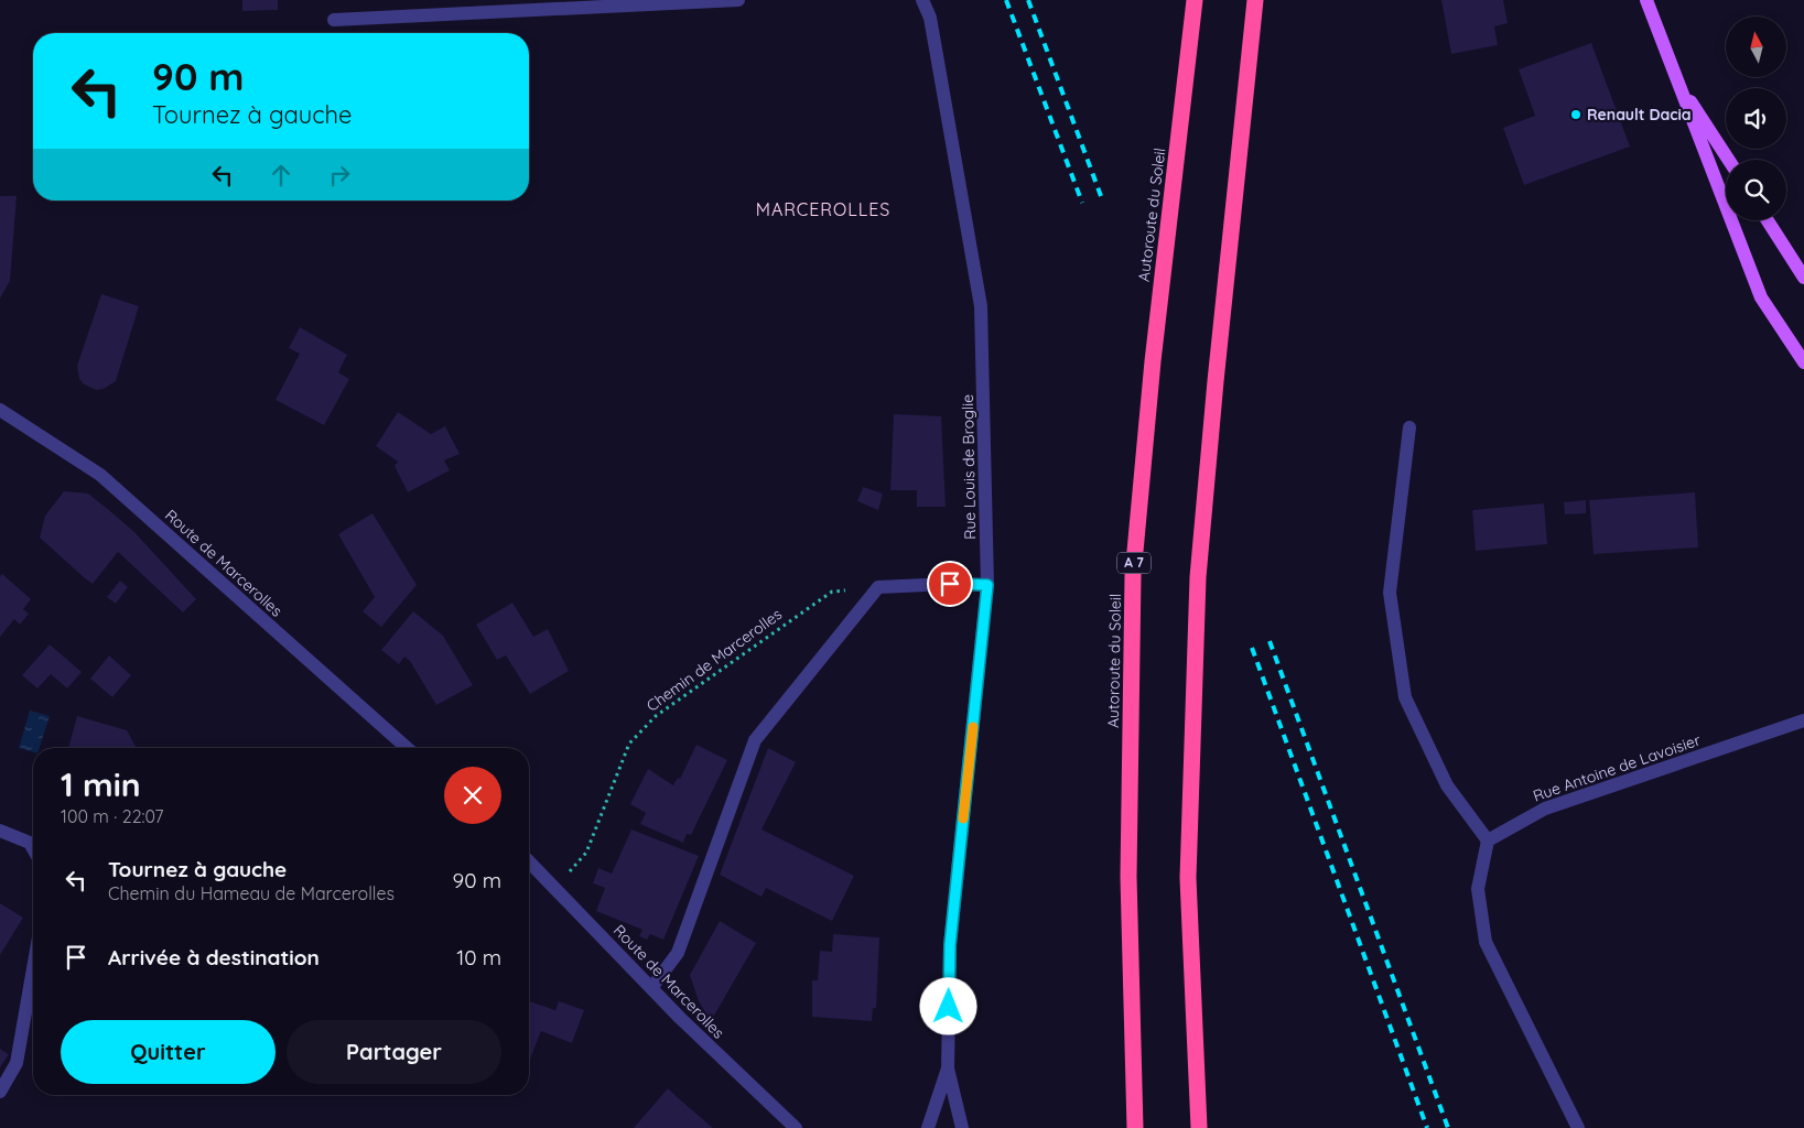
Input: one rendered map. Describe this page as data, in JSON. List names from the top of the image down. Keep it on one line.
{"streets":{"highway":["Autoroute du Soleil","A 7"],"street":["Rue Louis de Broglie","Route de Marcerolles","Rue Antoine de Lavoisier"],"path":["Chemin de Marcerolles"]},"crossings":[["Route de Marcerolles","Chemin de Marcerolles"]],"districts":["MARCEROLLES"],"places":["Renault Dacia"],"north":"top","page":{"turn":["90 m","Tournez à gauche"],"heading":["1 min","100 m · 22:07"],"list":[{"name":"Tournez à gauche","note":"Chemin du Hameau de Marcerolles","value":"90 m"},{"name":"Arrivée à destination","value":"10 m"}],"buttons":["Quitter","Partager"]}}
